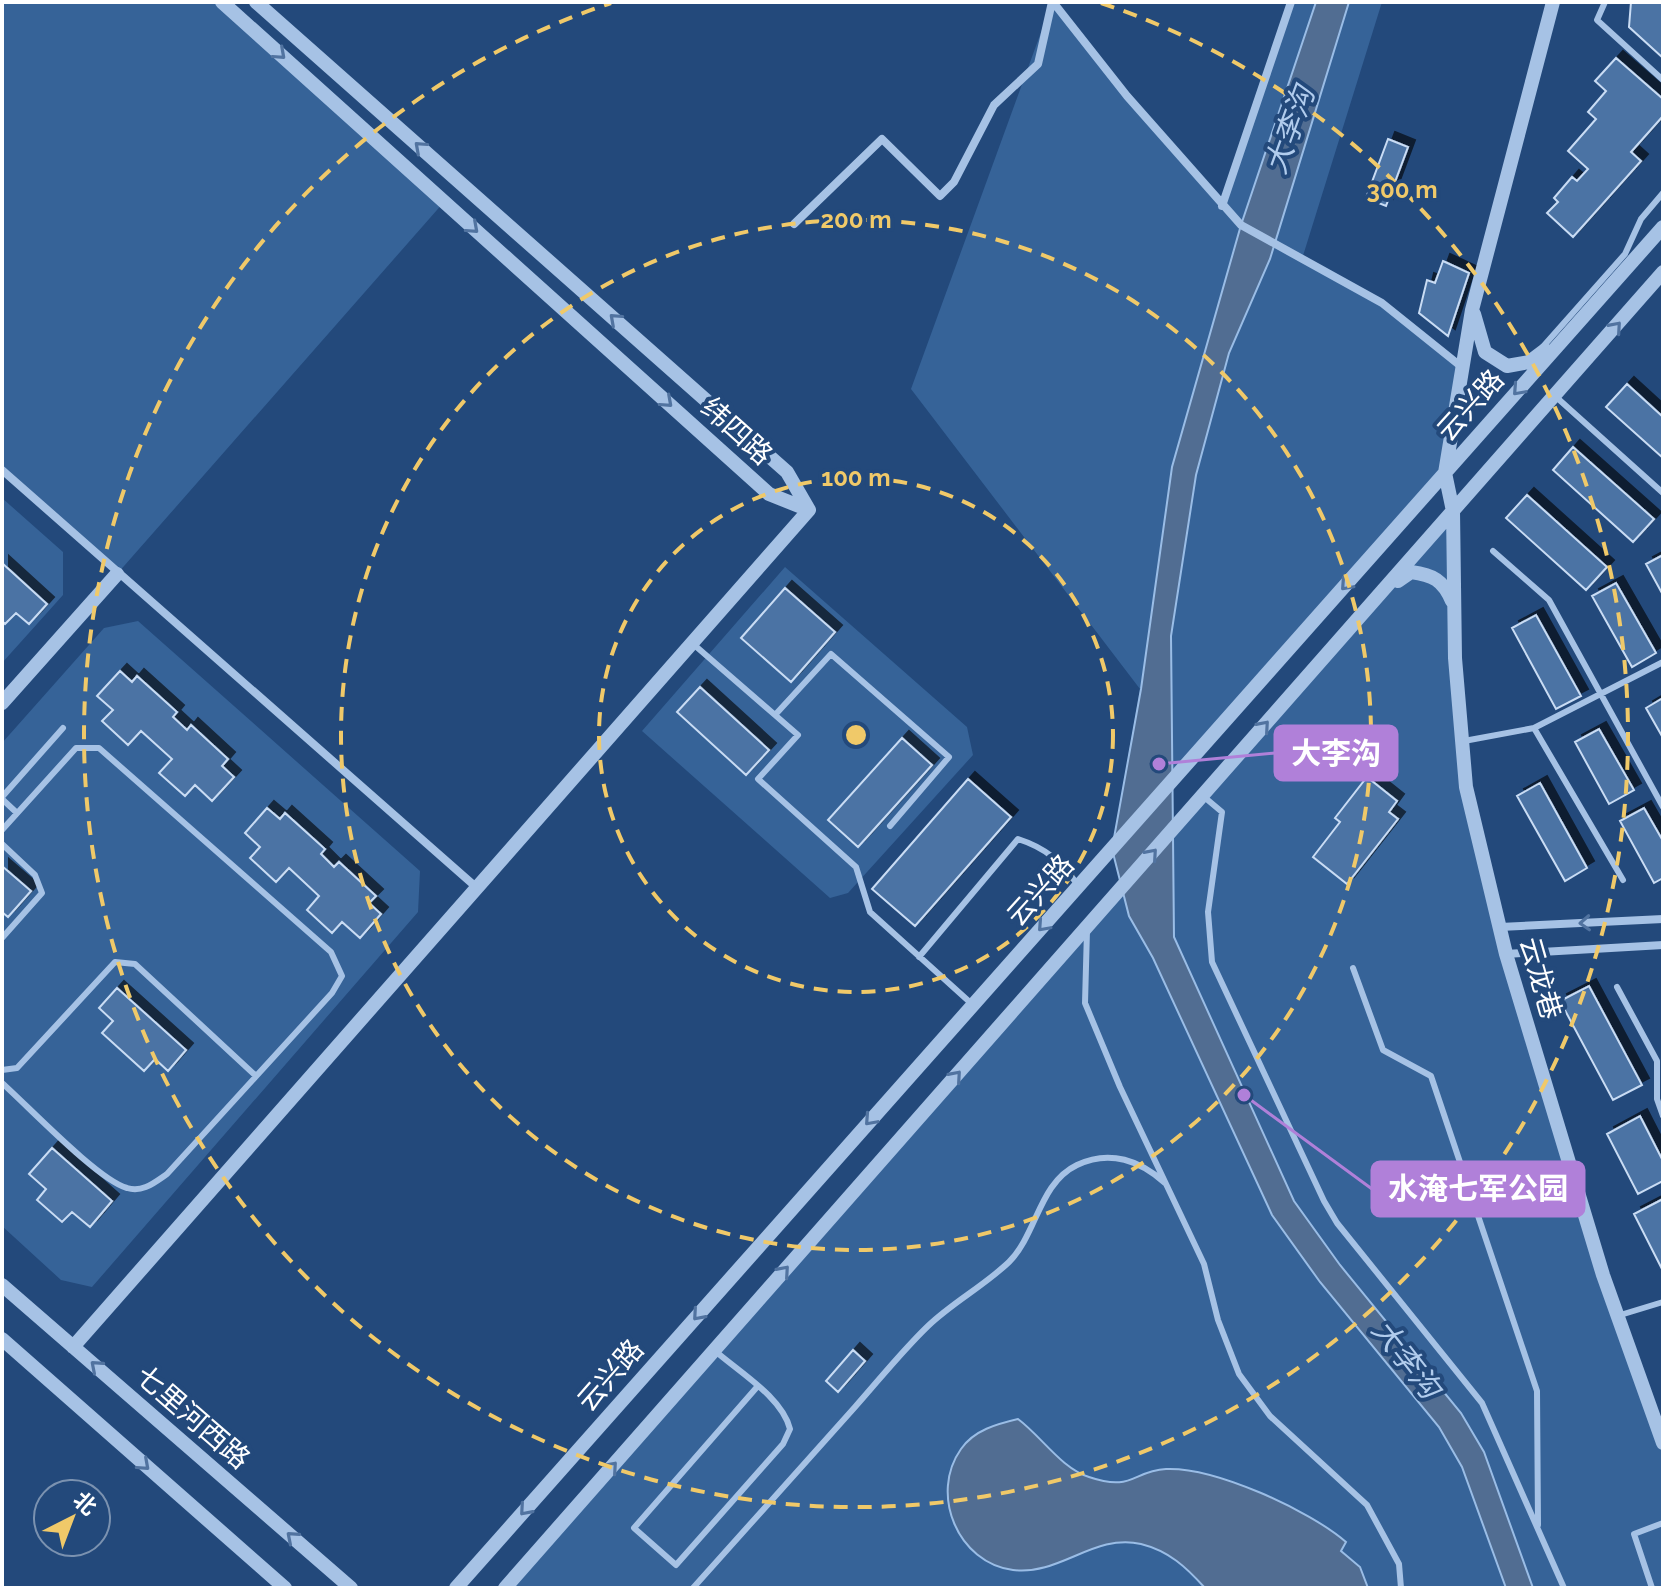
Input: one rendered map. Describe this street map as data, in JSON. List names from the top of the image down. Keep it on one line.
{"streets":{"street":["云兴路","纬四路","云龙巷","七里河西路"]},"crossings":[["云兴路","云龙巷"]],"water":["大李沟"],"places":["大李沟","水淹七军公园"],"north":"top right","rings":["300 m","200 m","100 m"]}
